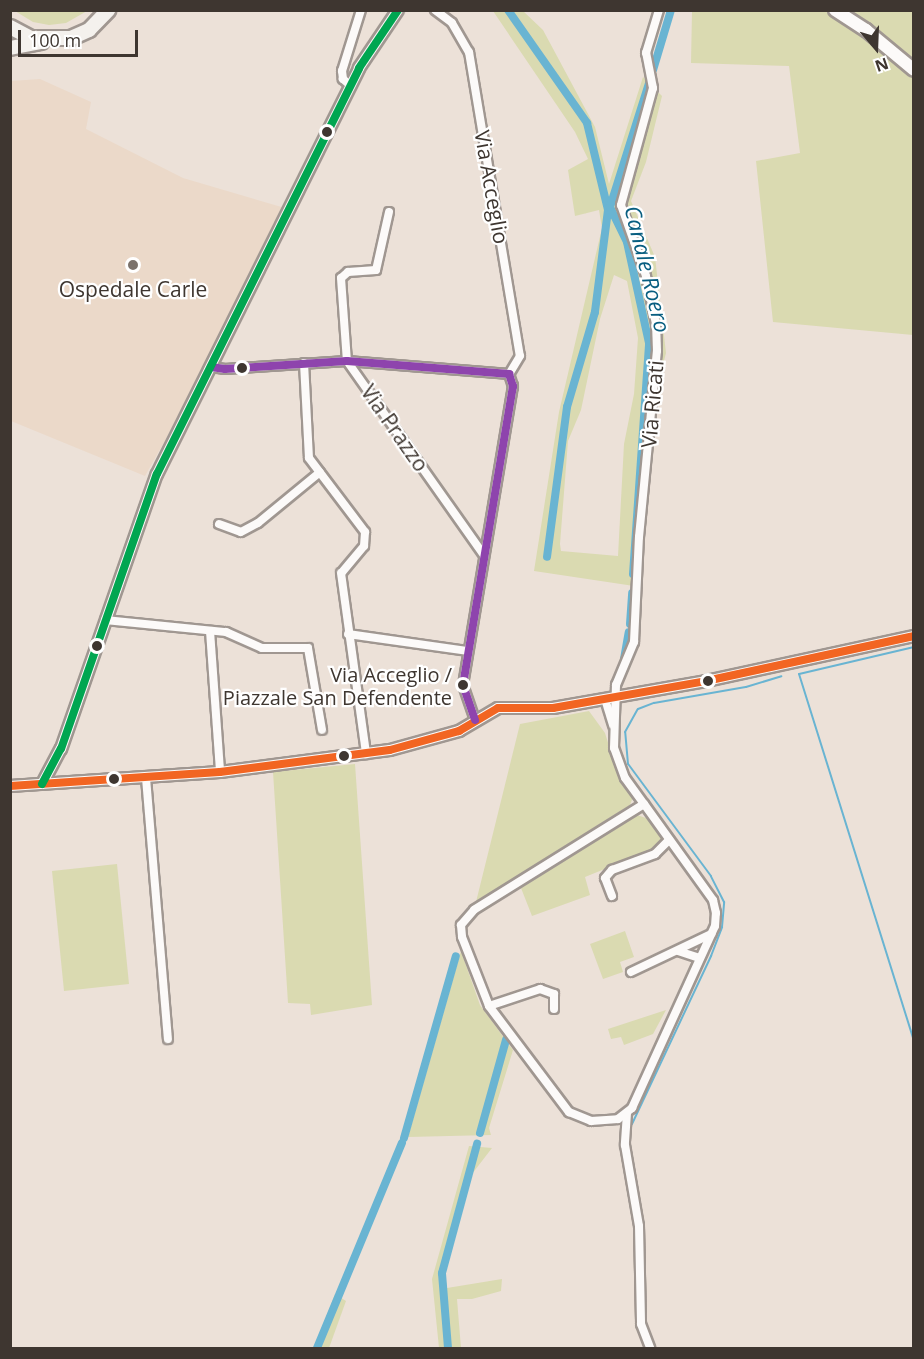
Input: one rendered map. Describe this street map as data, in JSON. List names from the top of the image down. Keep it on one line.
{"streets":{"street":["Via Acceglio","Via Ricati","Via Prazzo"]},"water":["Canale Roero"],"places":["Ospedale Carle","Via Acceglio / Piazzale San Defendente"],"scale_bar":"100 m","north":"bottom"}
